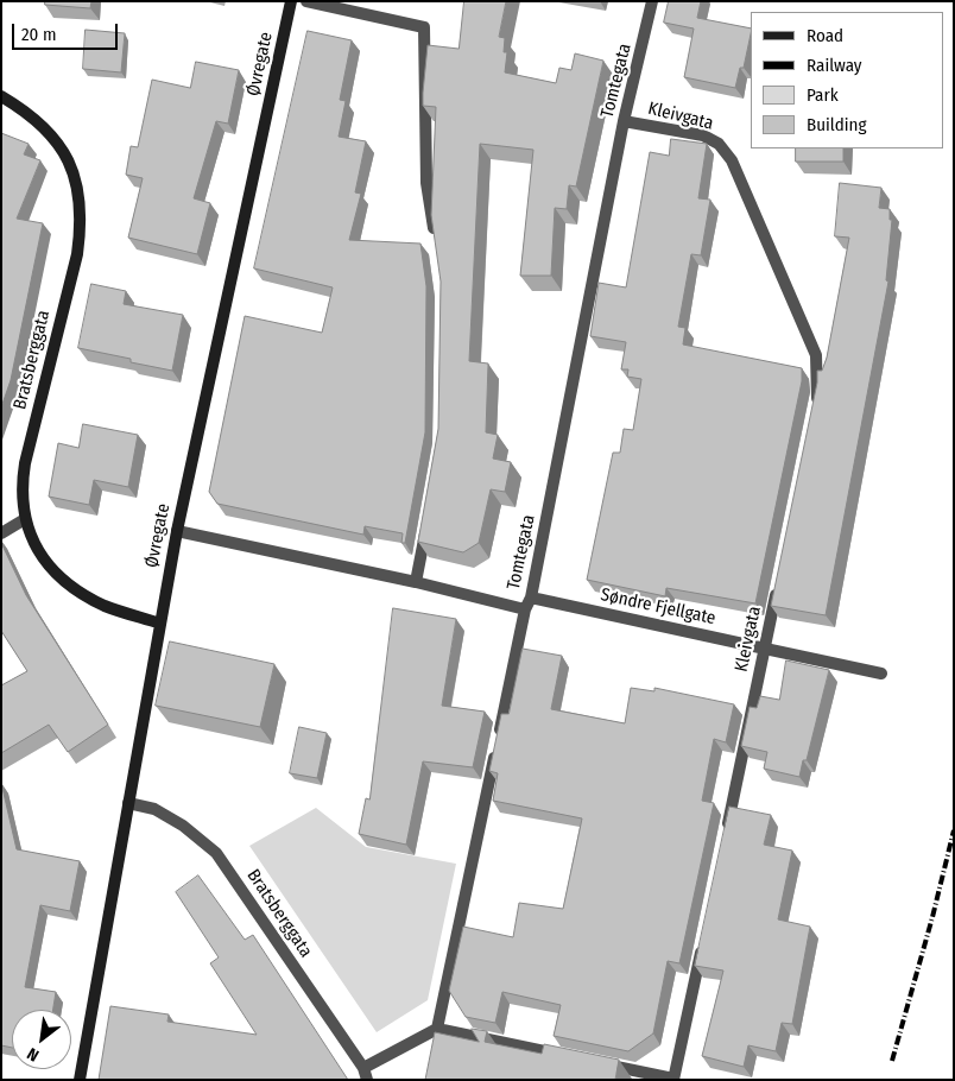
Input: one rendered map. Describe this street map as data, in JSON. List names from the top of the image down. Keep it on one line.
{"streets":{"street":["Øvregate","Tomtegata","Kleivgata","Bratsberggata","Søndre Fjellgate"]},"crossings":[["Øvregate","Bratsberggata"],["Tomtegata","Kleivgata"],["Tomtegata","Søndre Fjellgate"],["Kleivgata","Søndre Fjellgate"]],"legend":["Road","Railway","Park","Building"],"scale_bar":"20 m","north":"bottom left"}
